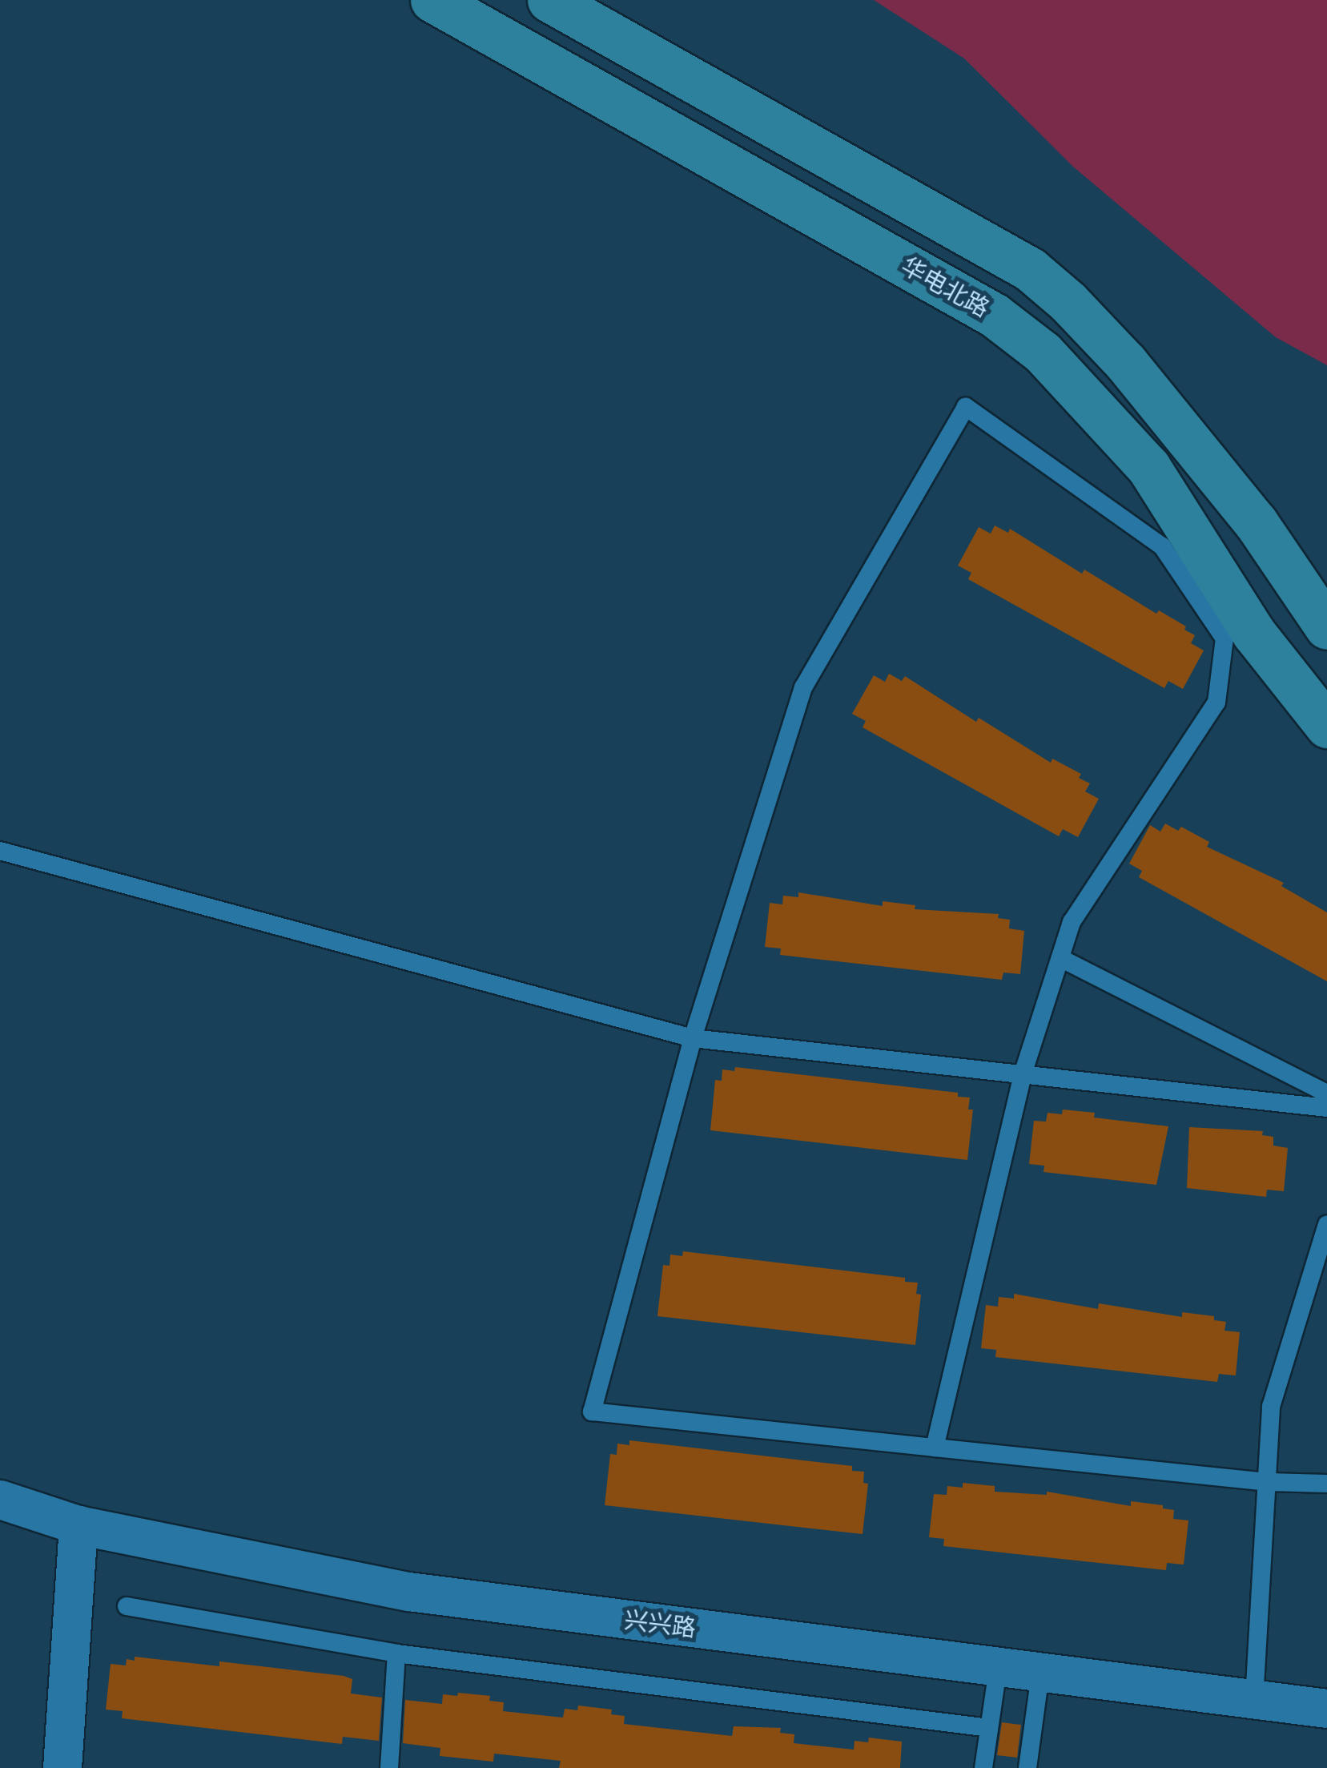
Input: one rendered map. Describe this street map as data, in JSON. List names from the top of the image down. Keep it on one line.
{"streets":{"main road":["华电北路"],"street":["兴兴路"]}}
